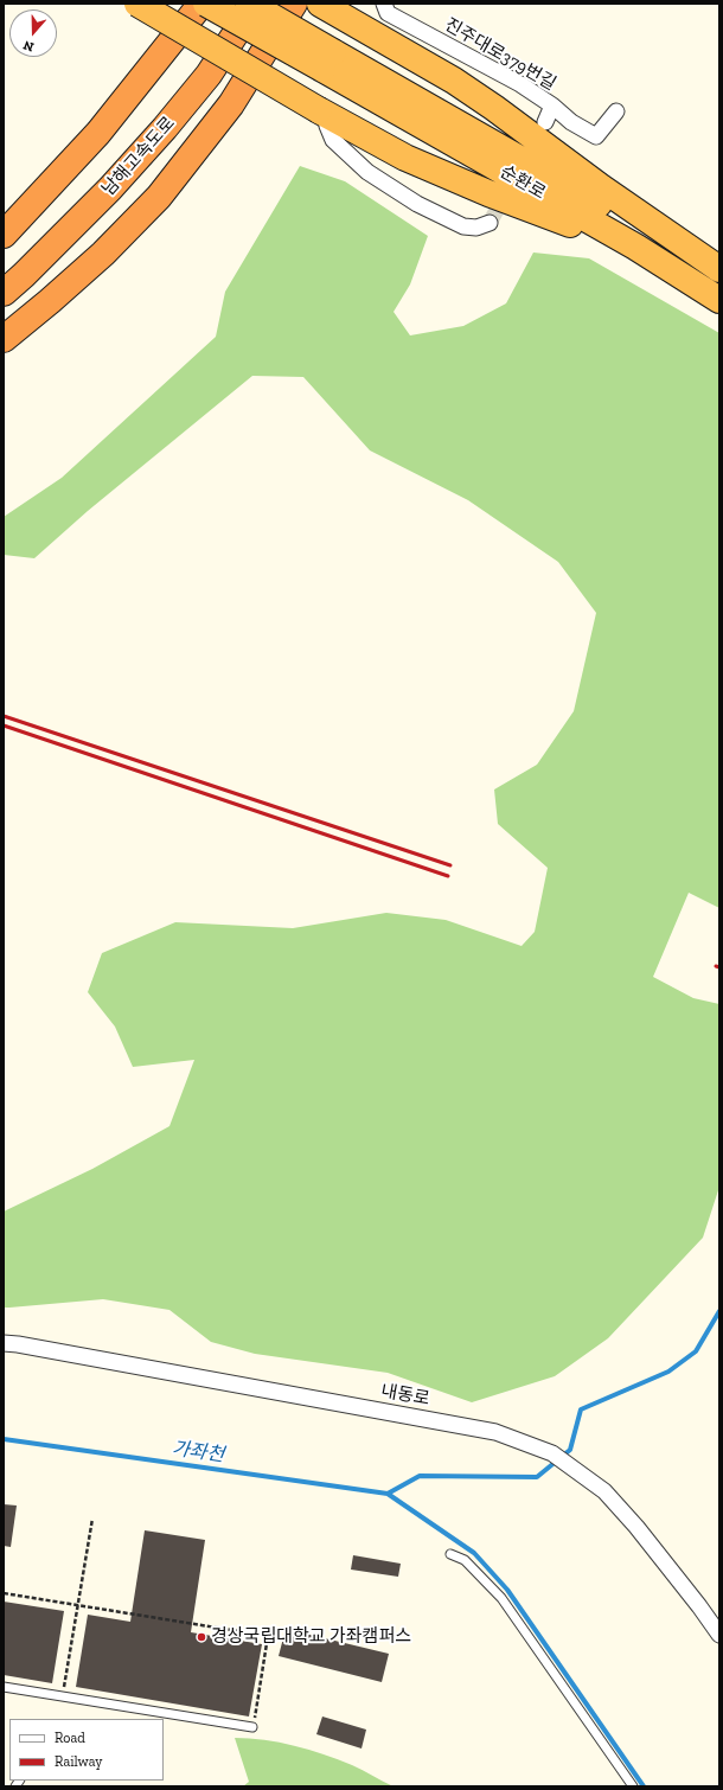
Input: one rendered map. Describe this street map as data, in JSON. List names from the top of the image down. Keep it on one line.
{"streets":{"highway":["남해고속도로","순환로"],"street":["진주대로379번길","내동로"]},"water":["가좌천"],"places":["경상국립대학교 가좌캠퍼스"],"legend":["Road","Railway"],"north":"bottom"}
